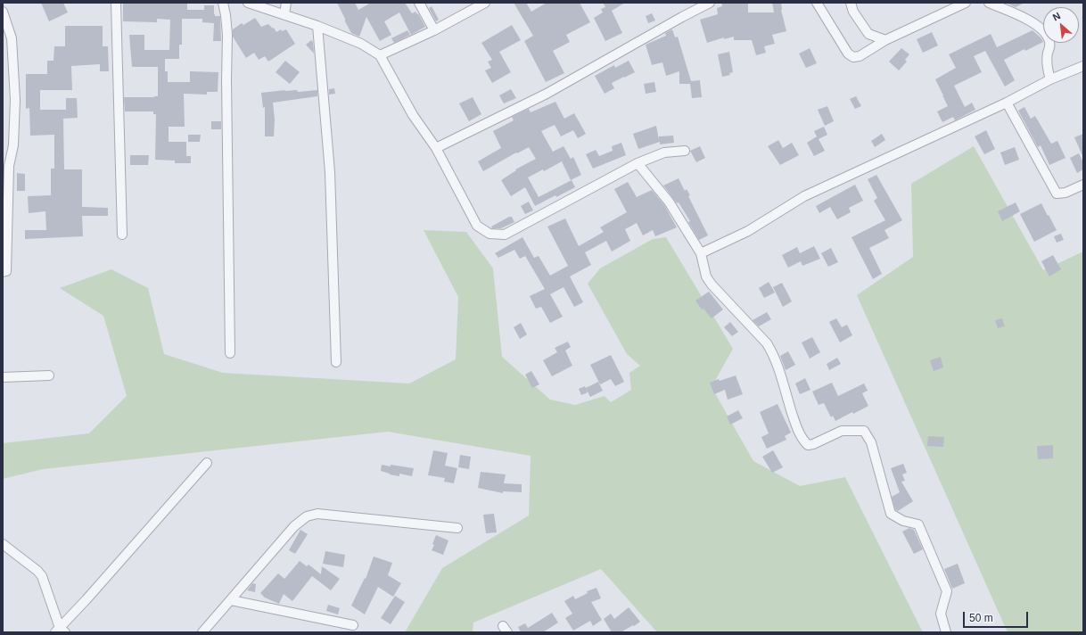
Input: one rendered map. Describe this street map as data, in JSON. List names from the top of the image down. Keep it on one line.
{"scale_bar":"50 m","north":"top left"}
